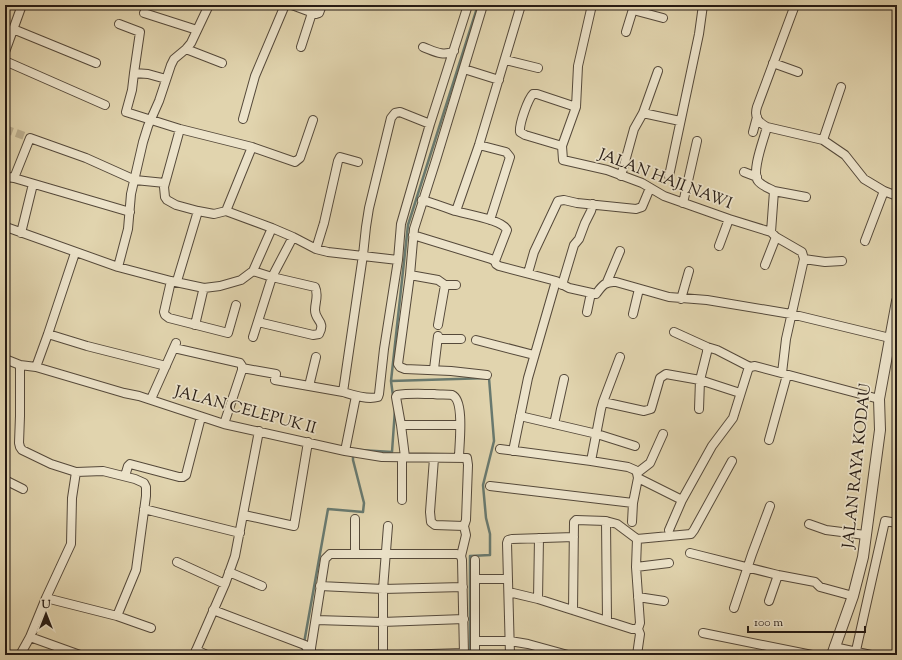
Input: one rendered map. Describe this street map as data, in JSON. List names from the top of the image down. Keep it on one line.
{"streets":{"street":["JALAN HAJI NAWI","JALAN CELEPUK II","JALAN RAYA KODAU"]},"scale_bar":"100 m","north":"top"}
